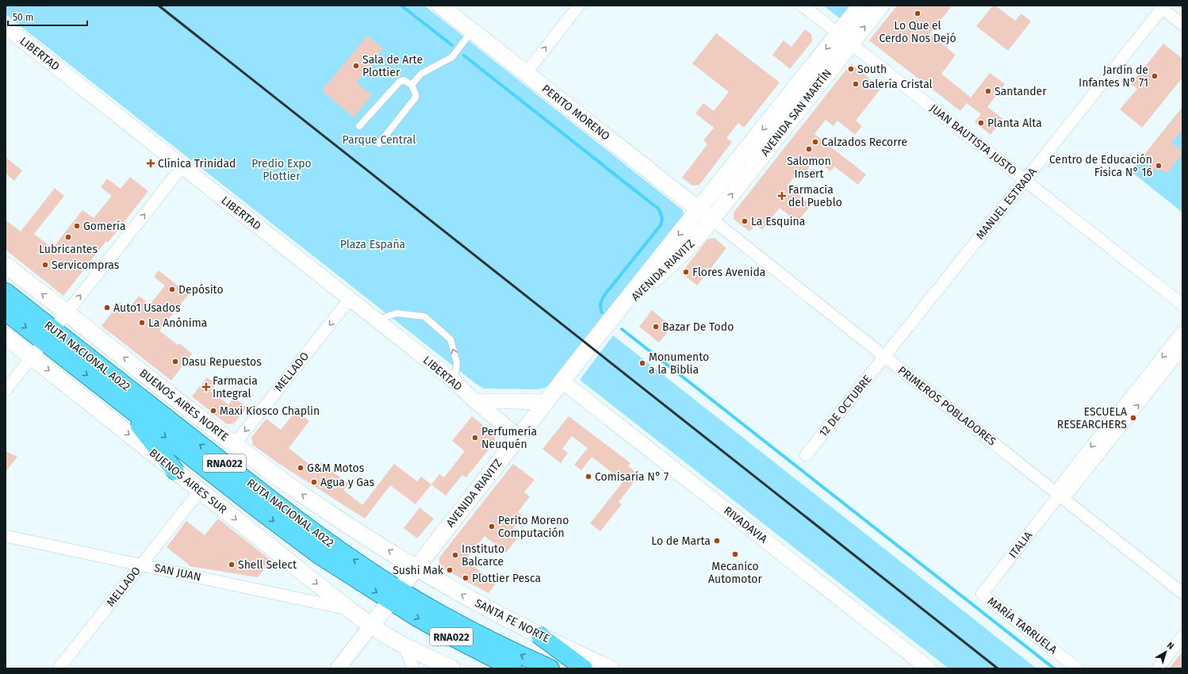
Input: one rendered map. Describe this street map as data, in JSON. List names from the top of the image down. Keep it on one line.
{"streets":{"highway":["RUTA NACIONAL A022","RNA022"],"main road":["PERITO MORENO","AVENIDA SAN MARTÍN","AVENIDA RIAVITZ","BUENOS AIRES NORTE","BUENOS AIRES SUR","SANTA FE NORTE"],"street":["LIBERTAD","JUAN BAUTISTA JUSTO","MANUEL ESTRADA","MELLADO","12 DE OCTUBRE","PRIMEROS POBLADORES","RIVADAVIA","ITALIA","SAN JUAN","MARÍA TARRUELA"]},"crossings":[["LIBERTAD","AVENIDA RIAVITZ"],["LIBERTAD","MELLADO"],["PERITO MORENO","AVENIDA SAN MARTÍN"],["PERITO MORENO","AVENIDA RIAVITZ"],["PERITO MORENO","PRIMEROS POBLADORES"],["AVENIDA SAN MARTÍN","JUAN BAUTISTA JUSTO"],["AVENIDA SAN MARTÍN","AVENIDA RIAVITZ"],["AVENIDA SAN MARTÍN","PRIMEROS POBLADORES"],["JUAN BAUTISTA JUSTO","MANUEL ESTRADA"],["MANUEL ESTRADA","12 DE OCTUBRE"],["MANUEL ESTRADA","PRIMEROS POBLADORES"],["AVENIDA RIAVITZ","RUTA NACIONAL A022"],["AVENIDA RIAVITZ","BUENOS AIRES NORTE"],["AVENIDA RIAVITZ","PRIMEROS POBLADORES"],["AVENIDA RIAVITZ","BUENOS AIRES SUR"],["AVENIDA RIAVITZ","RIVADAVIA"],["AVENIDA RIAVITZ","SANTA FE NORTE"],["MELLADO","BUENOS AIRES NORTE"],["MELLADO","BUENOS AIRES SUR"],["MELLADO","SAN JUAN"],["BUENOS AIRES NORTE","SANTA FE NORTE"],["12 DE OCTUBRE","PRIMEROS POBLADORES"],["PRIMEROS POBLADORES","ITALIA"],["BUENOS AIRES SUR","SAN JUAN"],["ITALIA","MARÍA TARRUELA"]],"one_way":["MELLADO","BUENOS AIRES NORTE","BUENOS AIRES SUR","SANTA FE NORTE"],"parks":["Parque Central","Predio Expo Plottier","Plaza España"],"places":{"other":["Lo Que el Cerdo Nos Dejó","Sala de Arte Plottier","South","Jardín de Infantes N° 71","Galería Cristal","Santander","Planta Alta","Calzados Recorre","Salomon Insert","Centro de Educación Física N° 16","La Esquina","Gomería","Lubricantes","Servicompras","Flores Avenida","Depósito","Auto1 Usados","La Anónima","Bazar De Todo","Dasu Repuestos","Monumento a la Biblia","Maxi Kiosco Chaplin","ESCUELA RESEARCHERS","Perfumería Neuquén","G&M Motos","Comisaría N° 7","Agua y Gas","Perito Moreno Computación","Lo de Marta","Mecanico Automotor","Instituto Balcarce","Shell Select","Sushi Mak","Plottier Pesca"],"health":["Clínica Trinidad","Farmacia del Pueblo","Farmacia Integral"]},"scale_bar":"50 m","north":"top right"}
